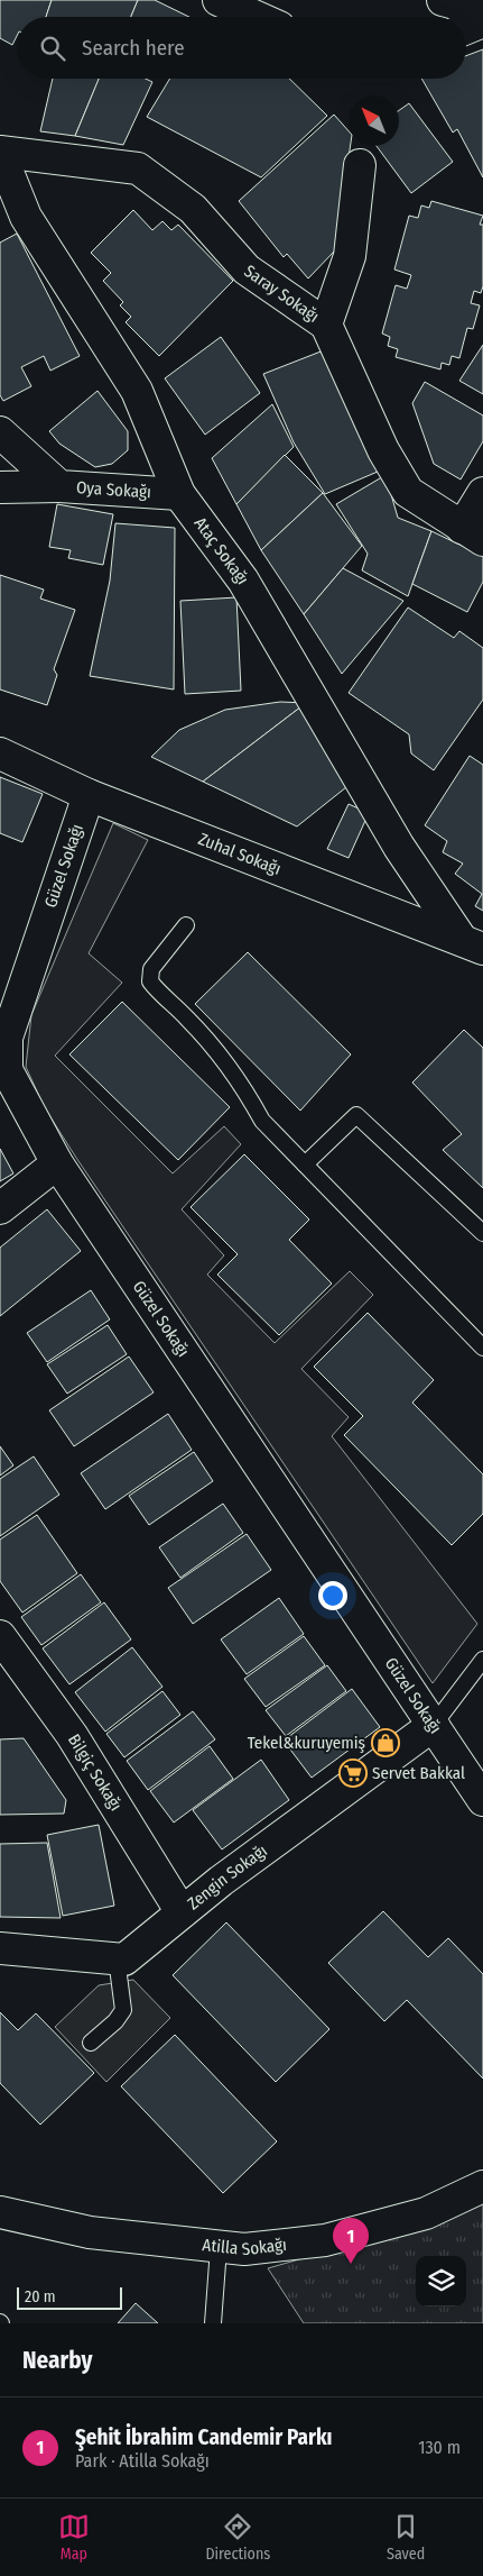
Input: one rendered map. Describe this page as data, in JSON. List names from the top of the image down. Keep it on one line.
{"streets":{"street":["Saray Sokağı","Oya Sokağı","Ataç Sokağı","Zuhal Sokağı","Güzel Sokağı","Bilgiç Sokağı","Zengin Sokağı","Atilla Sokağı"]},"crossings":[["Saray Sokağı","Ataç Sokağı"],["Oya Sokağı","Ataç Sokağı"],["Ataç Sokağı","Zuhal Sokağı"],["Zuhal Sokağı","Güzel Sokağı"],["Güzel Sokağı","Zengin Sokağı"],["Bilgiç Sokağı","Zengin Sokağı"]],"places":{"shop":["Tekel&kuruyemiş"],"supermarket":["Servet Bakkal"]},"scale_bar":"20 m","north":"top left","page":{"search":"Search here","pins":"1","scale":"20 m","heading":"Nearby","list":[{"mark":"1","name":"Şehit İbrahim Candemir Parkı","note":"Park · Atilla Sokağı","value":"130 m"}],"nav":["Map","Directions","Saved"]}}
